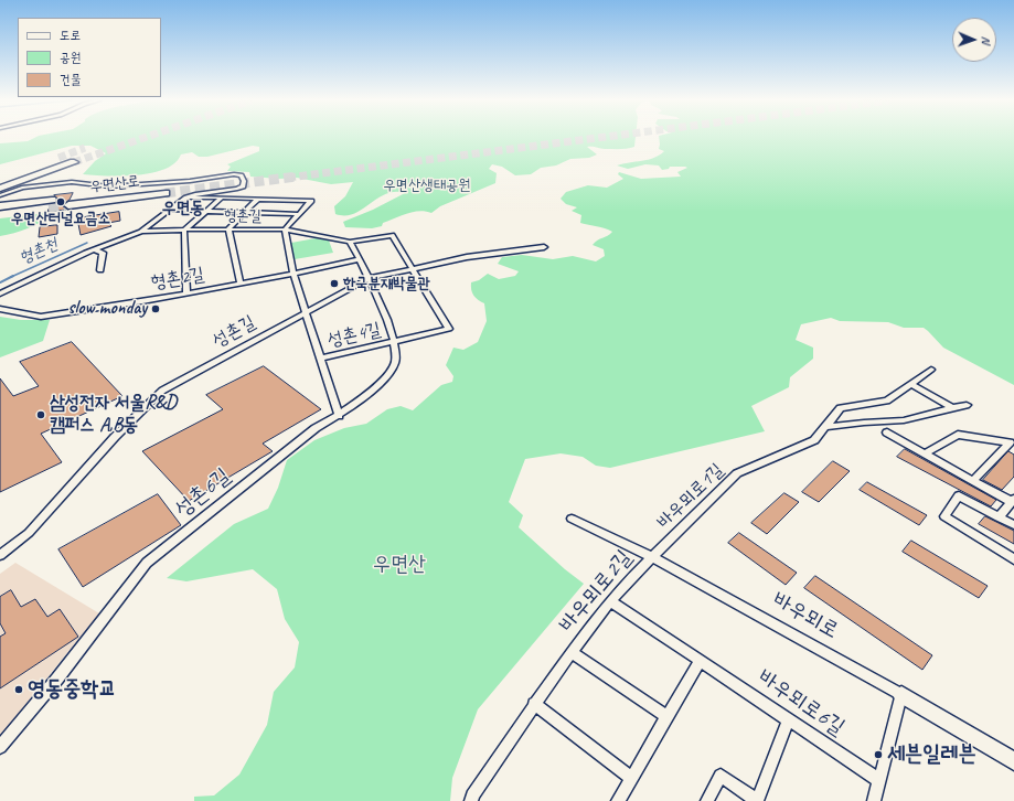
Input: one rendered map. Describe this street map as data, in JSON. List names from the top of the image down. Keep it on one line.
{"streets":{"highway":["우면산로"],"street":["형촌길","형촌2길","성촌길","성촌4길","성촌6길","바우뫼로1길","바우뫼로2길","바우뫼로","바우뫼로6길"]},"crossings":[["형촌길","성촌길"],["형촌길","성촌4길"],["형촌2길","성촌4길"],["성촌길","성촌4길"],["성촌길","성촌6길"],["성촌4길","성촌6길"],["바우뫼로1길","바우뫼로2길"],["바우뫼로1길","바우뫼로"],["바우뫼로2길","바우뫼로"],["바우뫼로2길","바우뫼로6길"]],"districts":["우면동"],"water":["형촌천"],"parks":["우면산생태공원","우면산"],"places":["우면산터널요금소","한국분재박물관","slow monday","삼성전자 서울R&D 캠퍼스 A,B동","영동중학교","세븐일레븐"],"legend":["도로","공원","건물"],"north":"right"}
